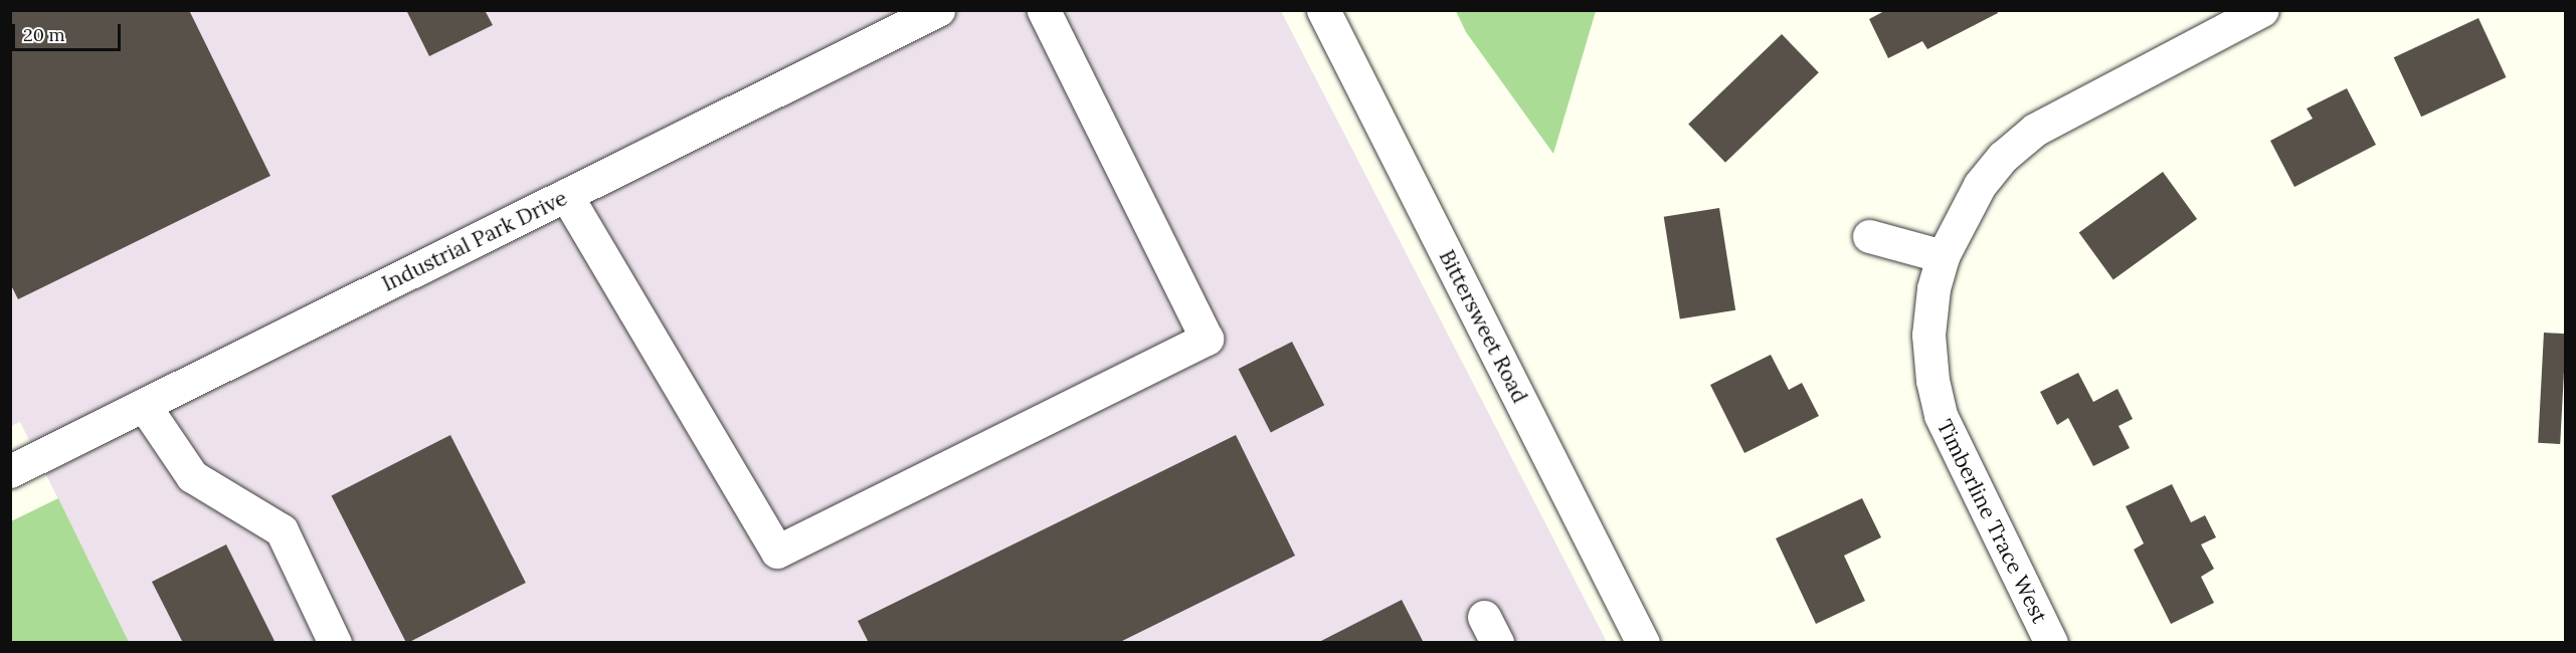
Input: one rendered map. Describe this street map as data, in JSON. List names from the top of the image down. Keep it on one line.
{"streets":{"street":["Industrial Park Drive","Bittersweet Road","Timberline Trace West"]},"scale_bar":"20 m"}
